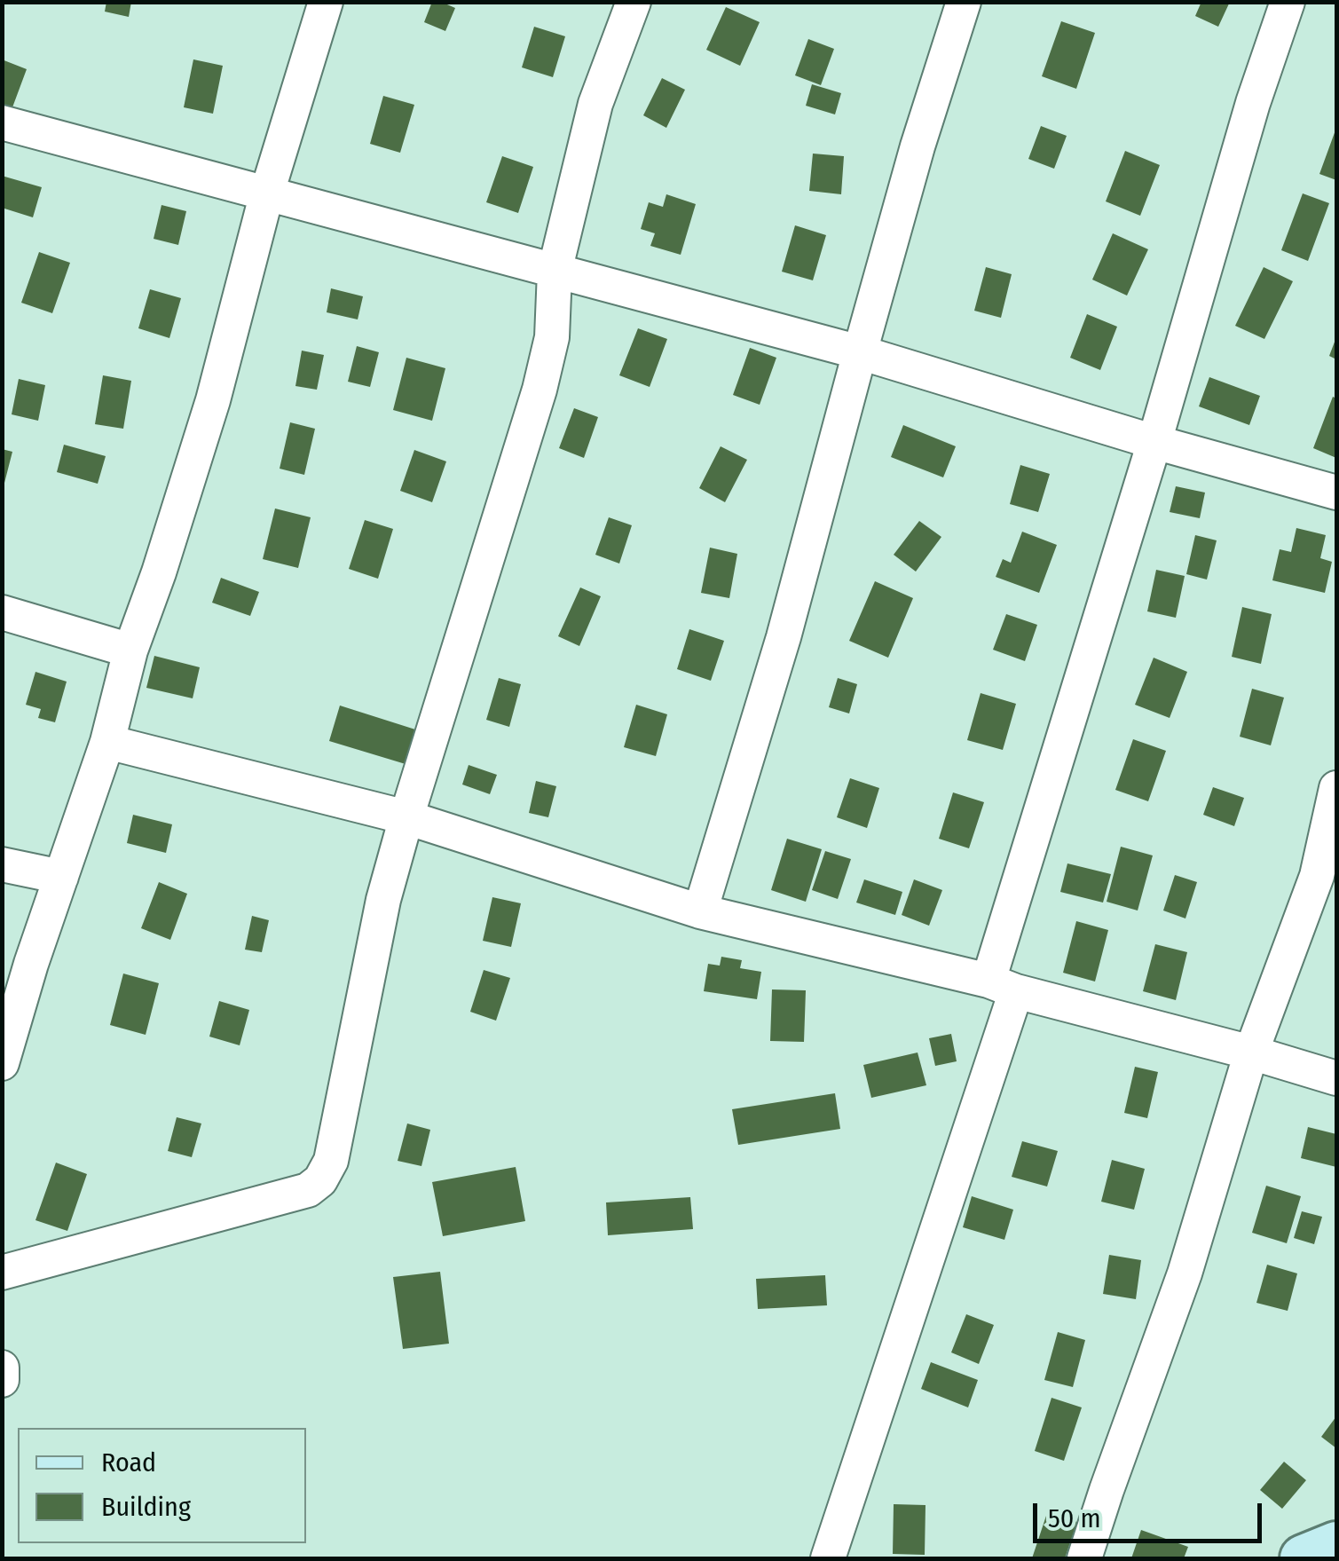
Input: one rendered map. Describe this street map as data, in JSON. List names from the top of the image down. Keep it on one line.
{"legend":["Road","Building"],"scale_bar":"50 m"}
